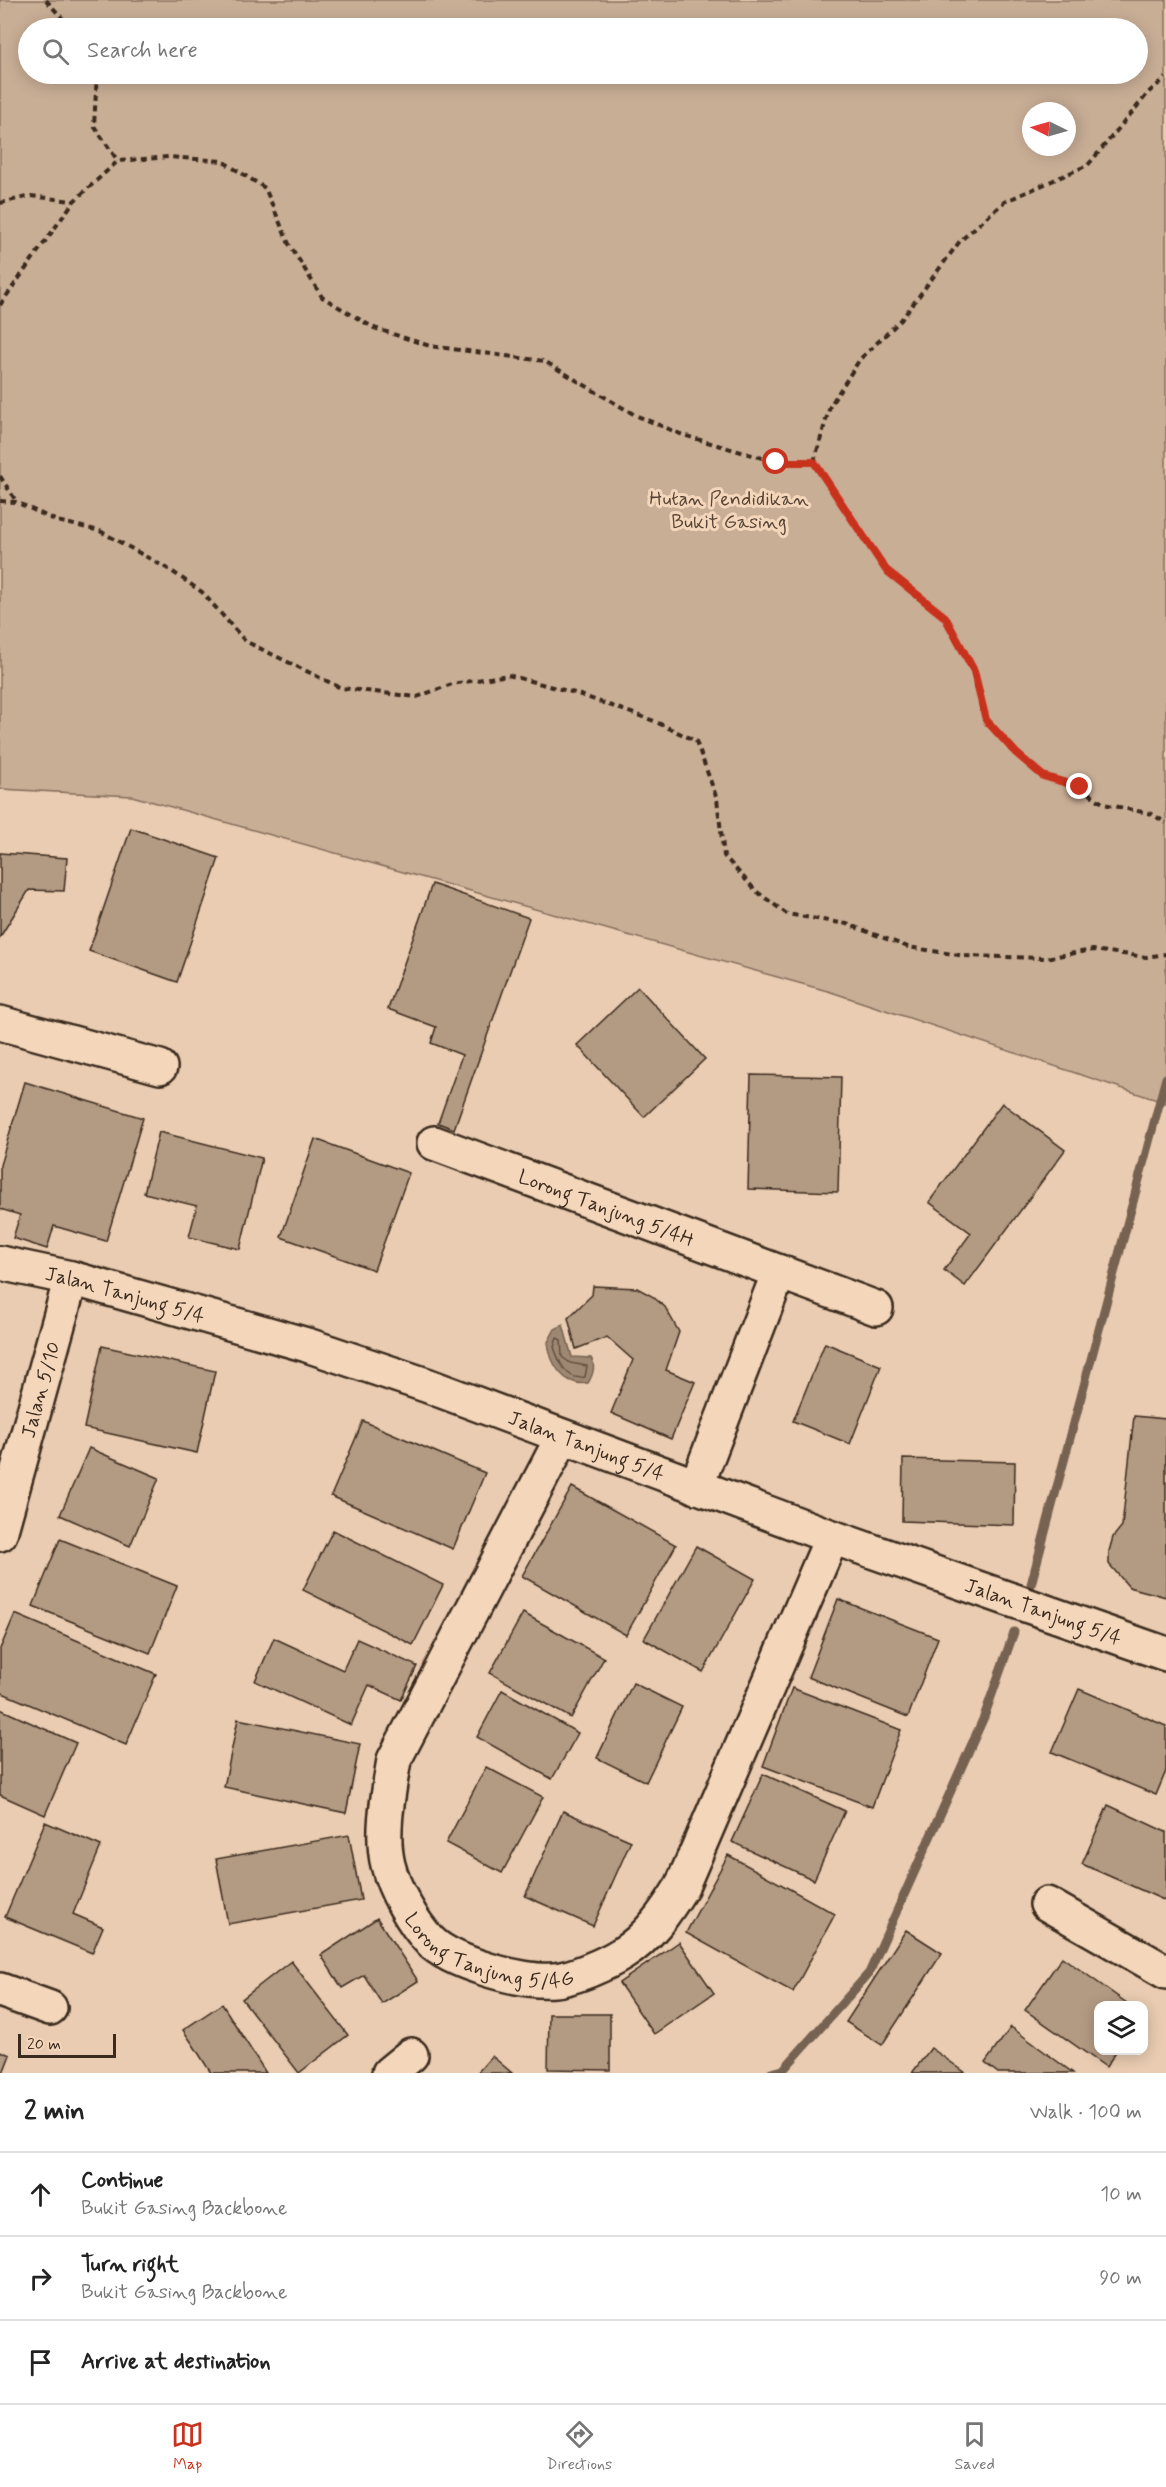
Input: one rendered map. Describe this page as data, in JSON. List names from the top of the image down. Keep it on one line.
{"streets":{"street":["Lorong Tanjung 5/4H","Jalan Tanjung 5/4","Jalan 5/10","Lorong Tanjung 5/4G"]},"crossings":[["Jalan Tanjung 5/4","Jalan 5/10"],["Jalan Tanjung 5/4","Lorong Tanjung 5/4G"]],"parks":["Hutan Pendidikan Bukit Gasing"],"scale_bar":"20 m","north":"left","page":{"search":"Search here","scale":"20 m","heading":["2 min","Walk · 100 m"],"list":[["Continue","Bukit Gasing Backbone","10 m"],["Turn right","Bukit Gasing Backbone","90 m"],"Arrive at destination"],"nav":["Map","Directions","Saved"]}}
